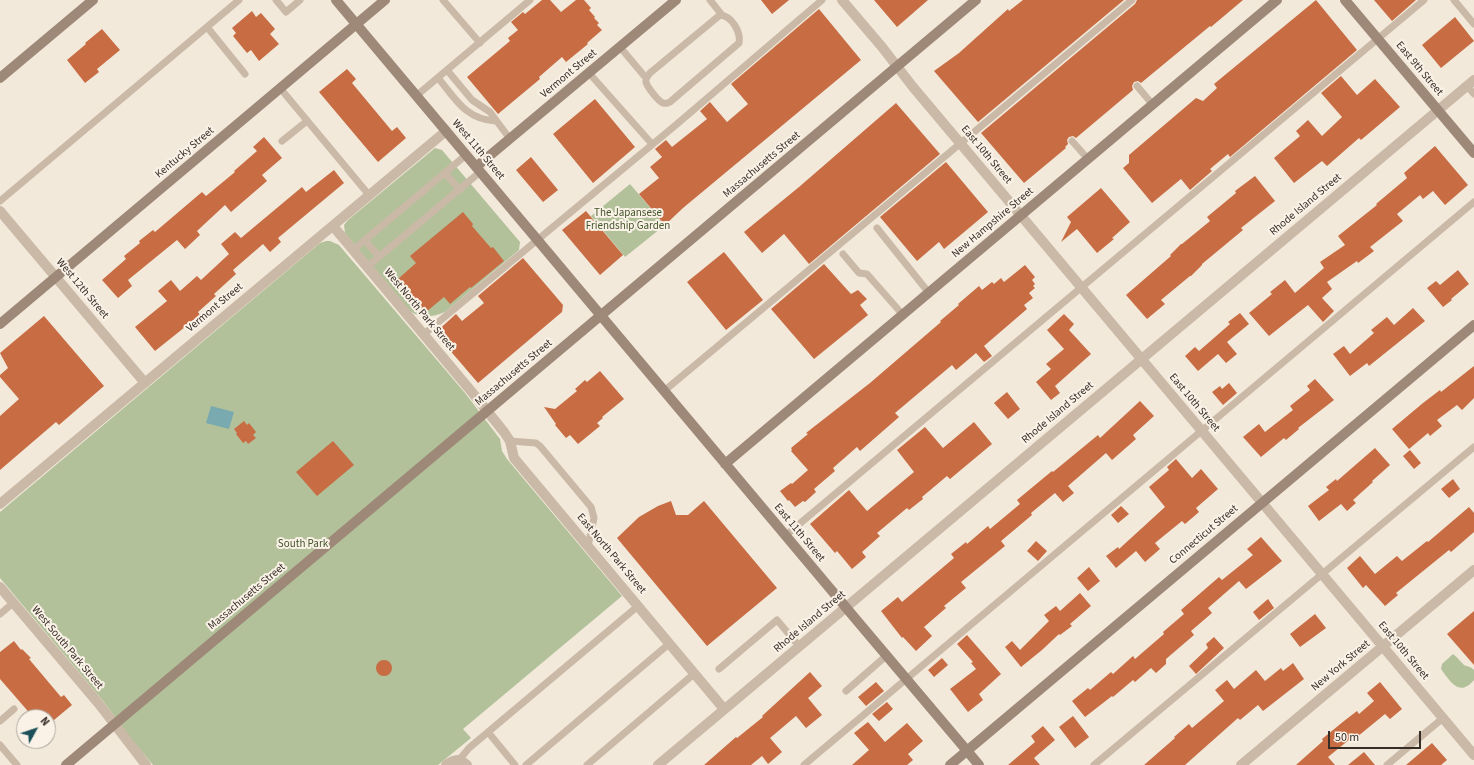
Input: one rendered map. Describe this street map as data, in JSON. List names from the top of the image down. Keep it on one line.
{"streets":{"street":["East 9th Street","Vermont Street","West 11th Street","Kentucky Street","East 10th Street","Massachusetts Street","Rhode Island Street","New Hampshire Street","West 12th Street","West North Park Street","East 11th Street","Connecticut Street","East North Park Street","West South Park Street","New York Street"]},"crossings":[["East 9th Street","Rhode Island Street"],["Vermont Street","West 11th Street"],["Vermont Street","West 12th Street"],["Vermont Street","West North Park Street"],["West 11th Street","Kentucky Street"],["West 11th Street","Massachusetts Street"],["West 11th Street","East 11th Street"],["Kentucky Street","West 12th Street"],["East 10th Street","Massachusetts Street"],["East 10th Street","Rhode Island Street"],["East 10th Street","New Hampshire Street"],["East 10th Street","Connecticut Street"],["East 10th Street","New York Street"],["Massachusetts Street","West North Park Street"],["Massachusetts Street","East 11th Street"],["Massachusetts Street","East North Park Street"],["Massachusetts Street","West South Park Street"],["Rhode Island Street","East 11th Street"],["Rhode Island Street","East North Park Street"],["New Hampshire Street","East 11th Street"],["West North Park Street","East North Park Street"],["East 11th Street","Connecticut Street"]],"parks":["The Japansese Friendship Garden","South Park"],"scale_bar":"50 m","north":"top right"}
